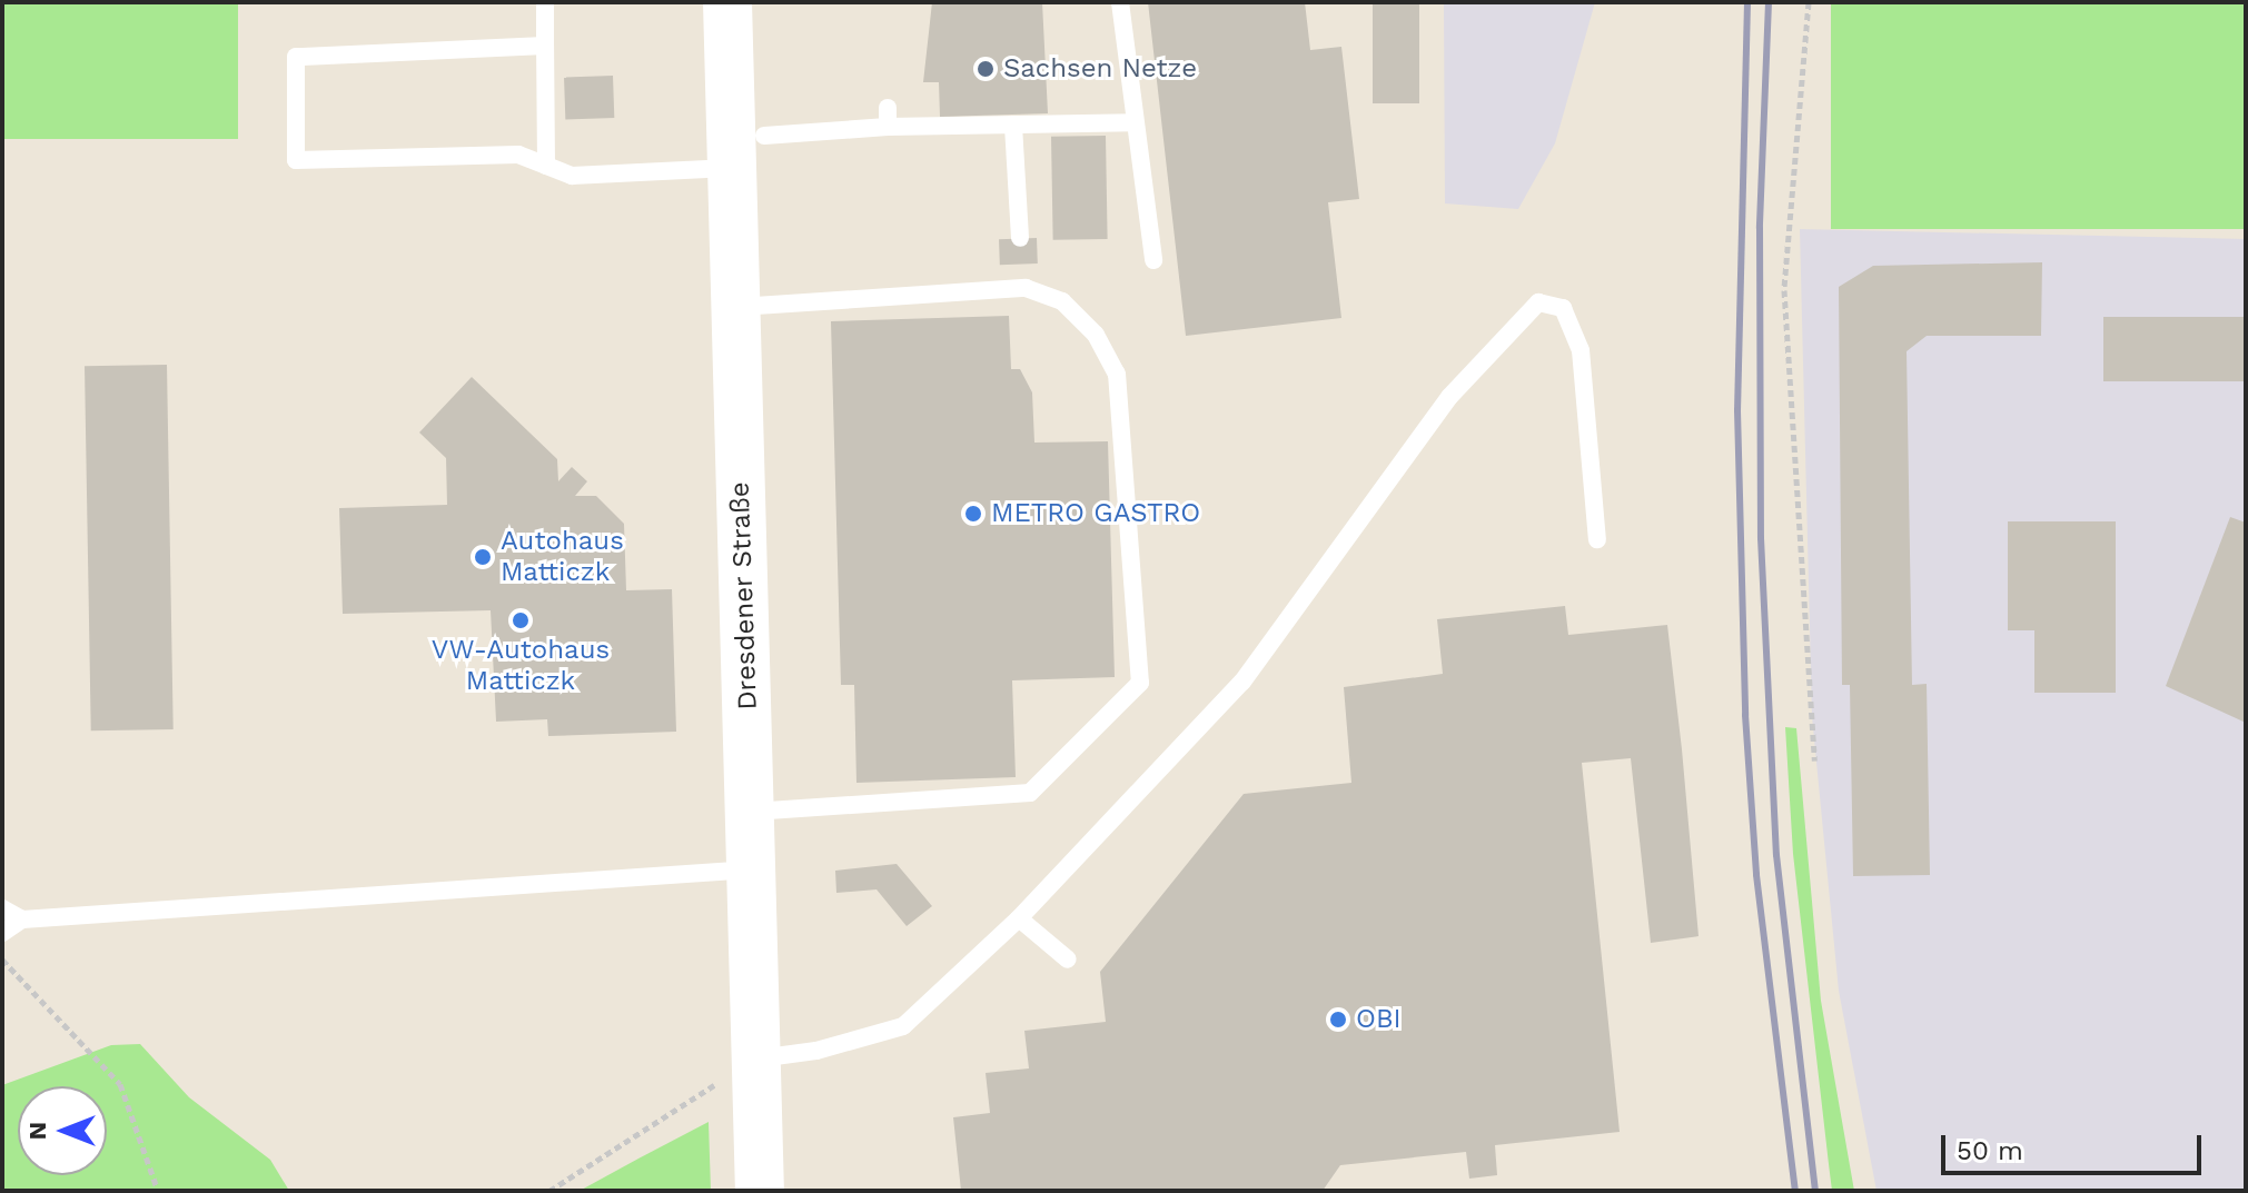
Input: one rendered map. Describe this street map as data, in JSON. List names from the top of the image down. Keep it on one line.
{"streets":{"main road":["Dresdener Straße"]},"places":["Sachsen Netze","METRO GASTRO","Autohaus Matticzk","VW-Autohaus Matticzk","OBI"],"scale_bar":"50 m","north":"left"}
